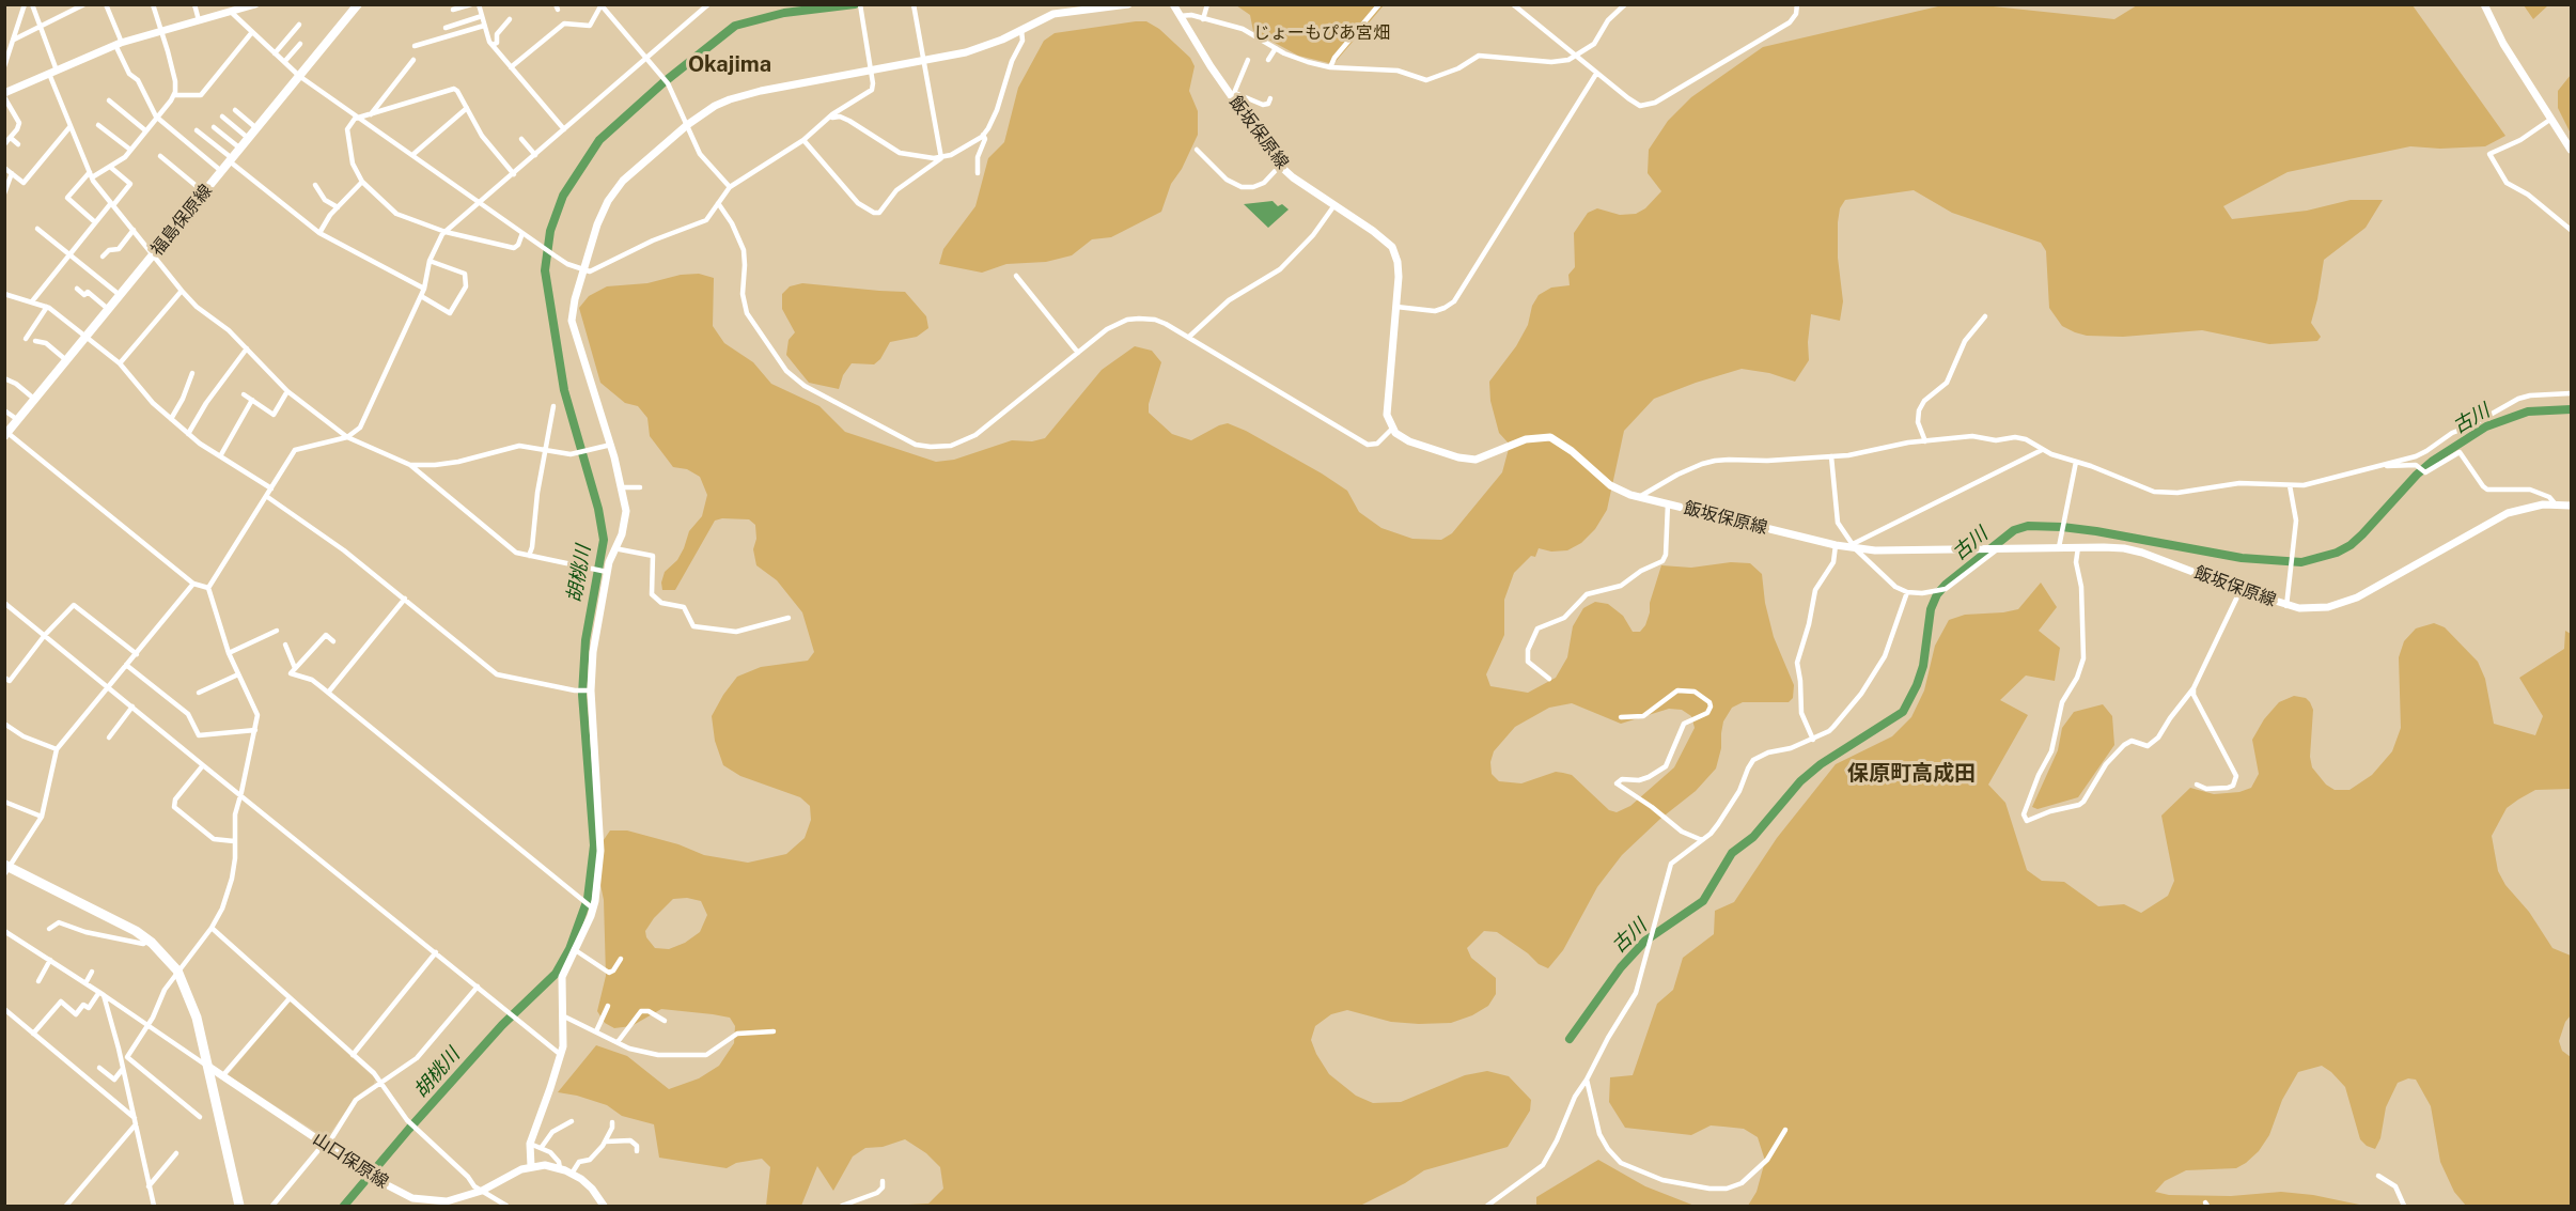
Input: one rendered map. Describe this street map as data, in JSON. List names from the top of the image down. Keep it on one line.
{"streets":{"main road":["飯坂保原線","福島保原線","山口保原線"]},"districts":["Okajima","保原町高成田"],"water":["古川","胡桃川"],"parks":["じょーもぴあ宮畑"]}
